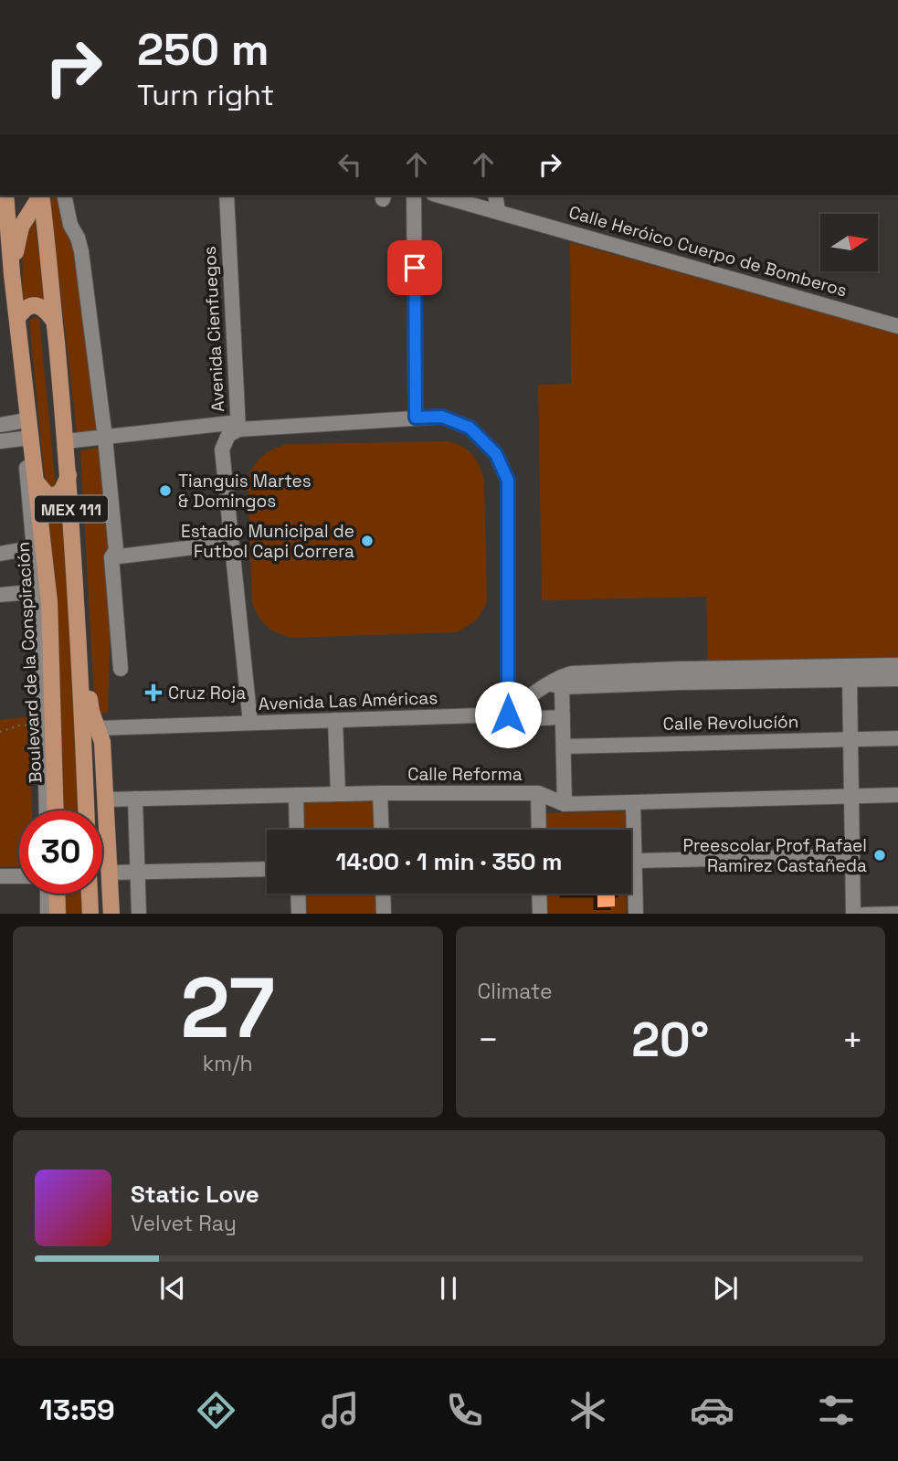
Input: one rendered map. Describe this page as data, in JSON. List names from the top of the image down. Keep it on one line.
{"streets":{"main road":["MEX 111","Boulevard de la Conspiración"],"street":["Calle Heróico Cuerpo de Bomberos","Avenida Cienfuegos","Avenida Las Américas","Calle Revolucíón","Calle Reforma"]},"crossings":[["Avenida Cienfuegos","Avenida Las Américas"]],"places":{"other":["Tianguis Martes & Domingos","Estadio Municipal de Futbol Capi Correra","Preescolar Prof Rafael Ramirez Castañeda"],"health":["Cruz Roja"]},"north":"right","page":{"turn":["250 m","Turn right"],"limit":"30","trip":"14:00 · 1 min · 350 m","tile":[["27","km/h"],"Climate"],"heat":["−","20°","+"],"song":["Static Love","Velvet Ray"],"tabs":"13:59"}}
